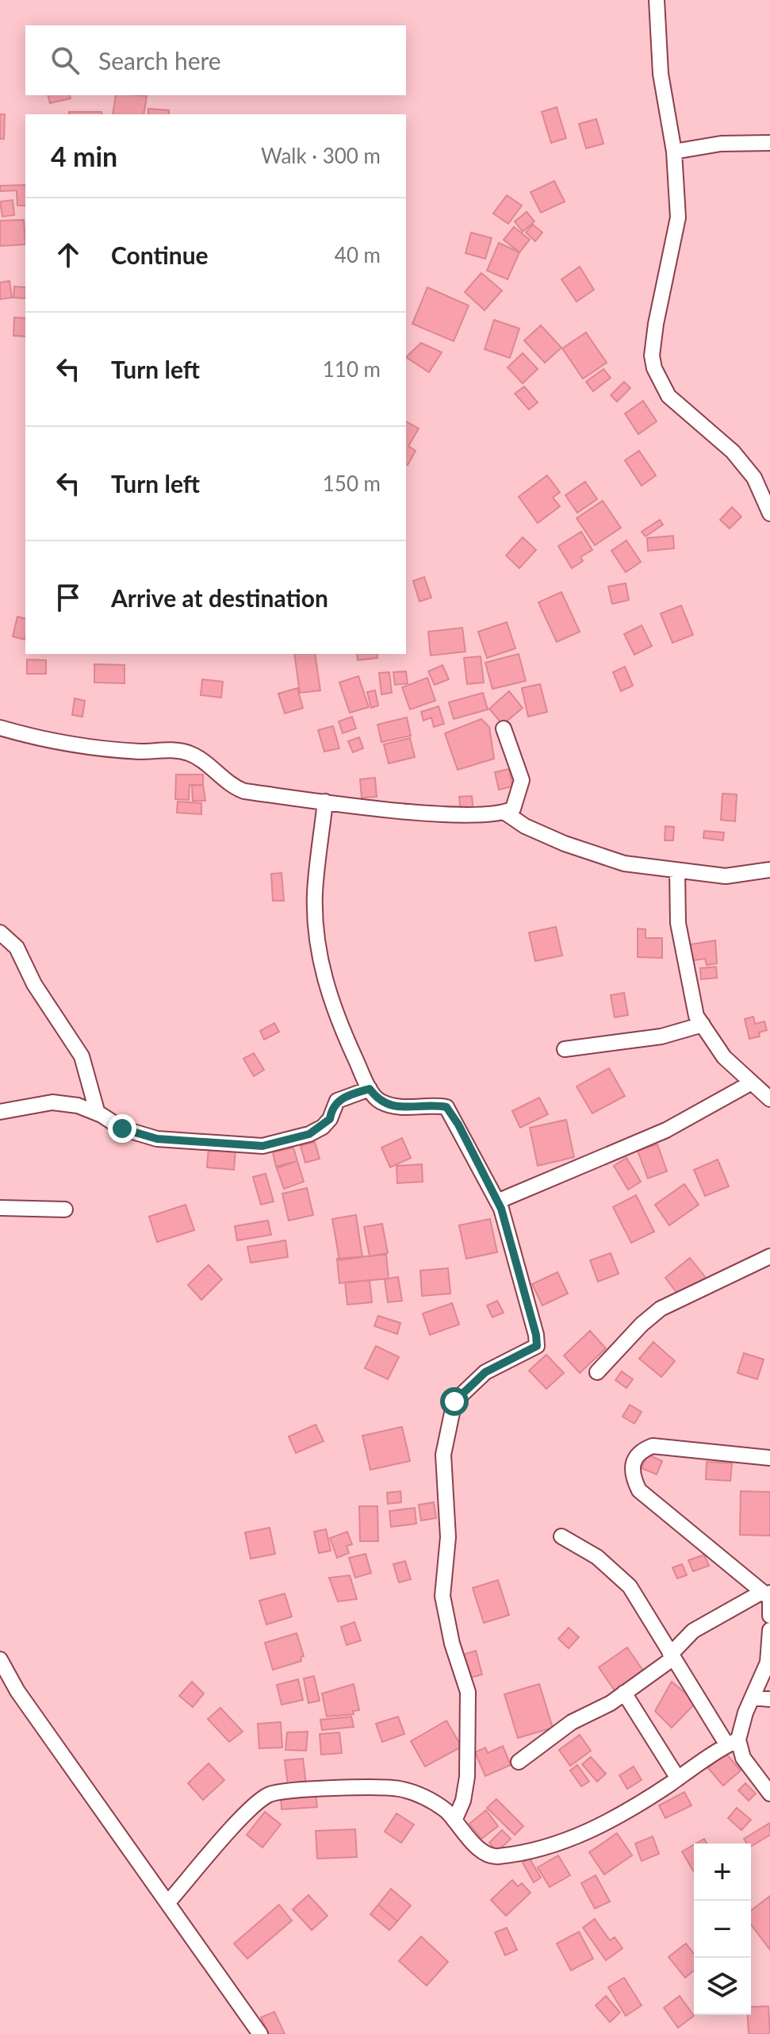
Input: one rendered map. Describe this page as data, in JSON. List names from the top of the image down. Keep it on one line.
{"page":{"search":"Search here","heading":["4 min","Walk · 300 m"],"list":[["Continue","40 m"],["Turn left","110 m"],["Turn left","150 m"],"Arrive at destination"],"map_buttons":["+","−"]}}
